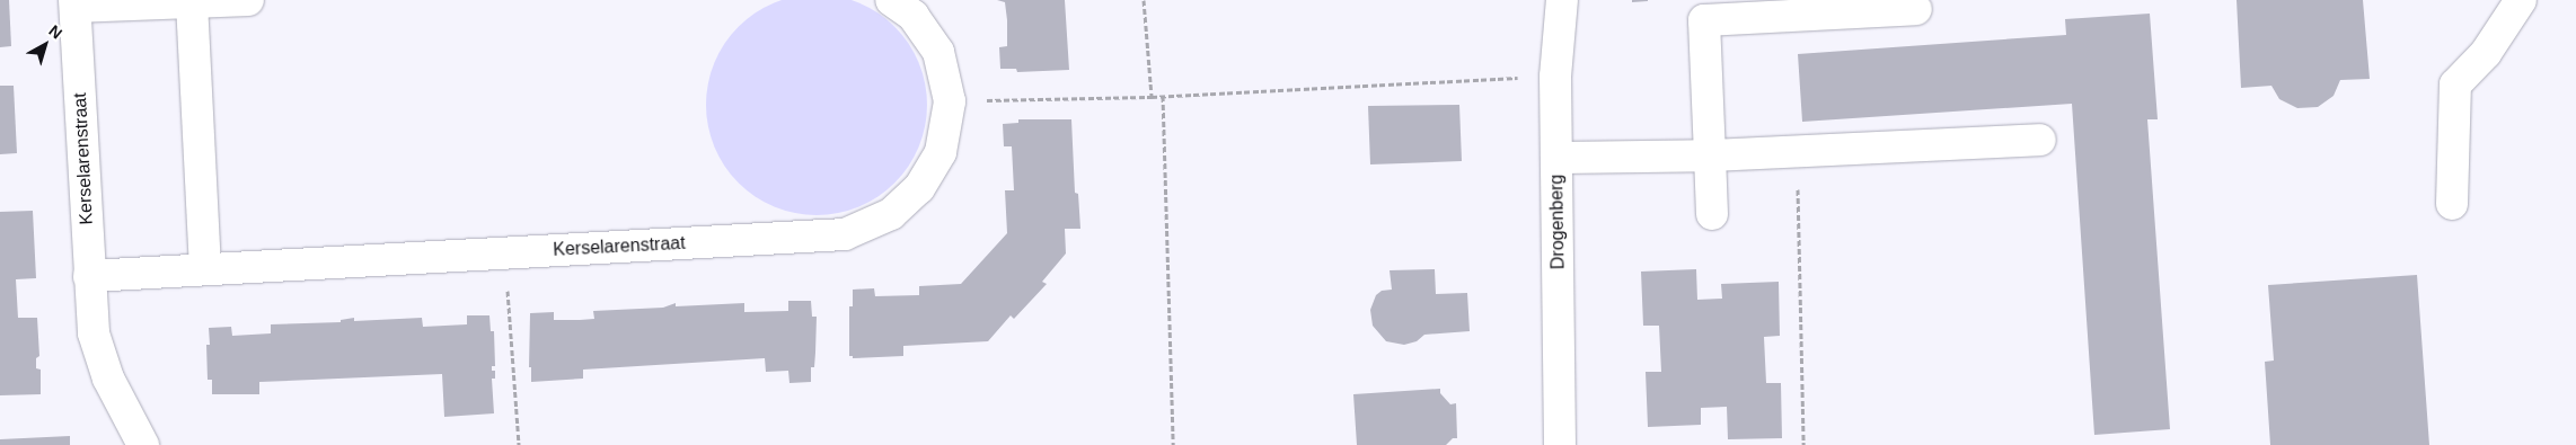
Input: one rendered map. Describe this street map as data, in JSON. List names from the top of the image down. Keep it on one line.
{"streets":{"street":["Kerselarenstraat","Drogenberg"]},"north":"top right"}
